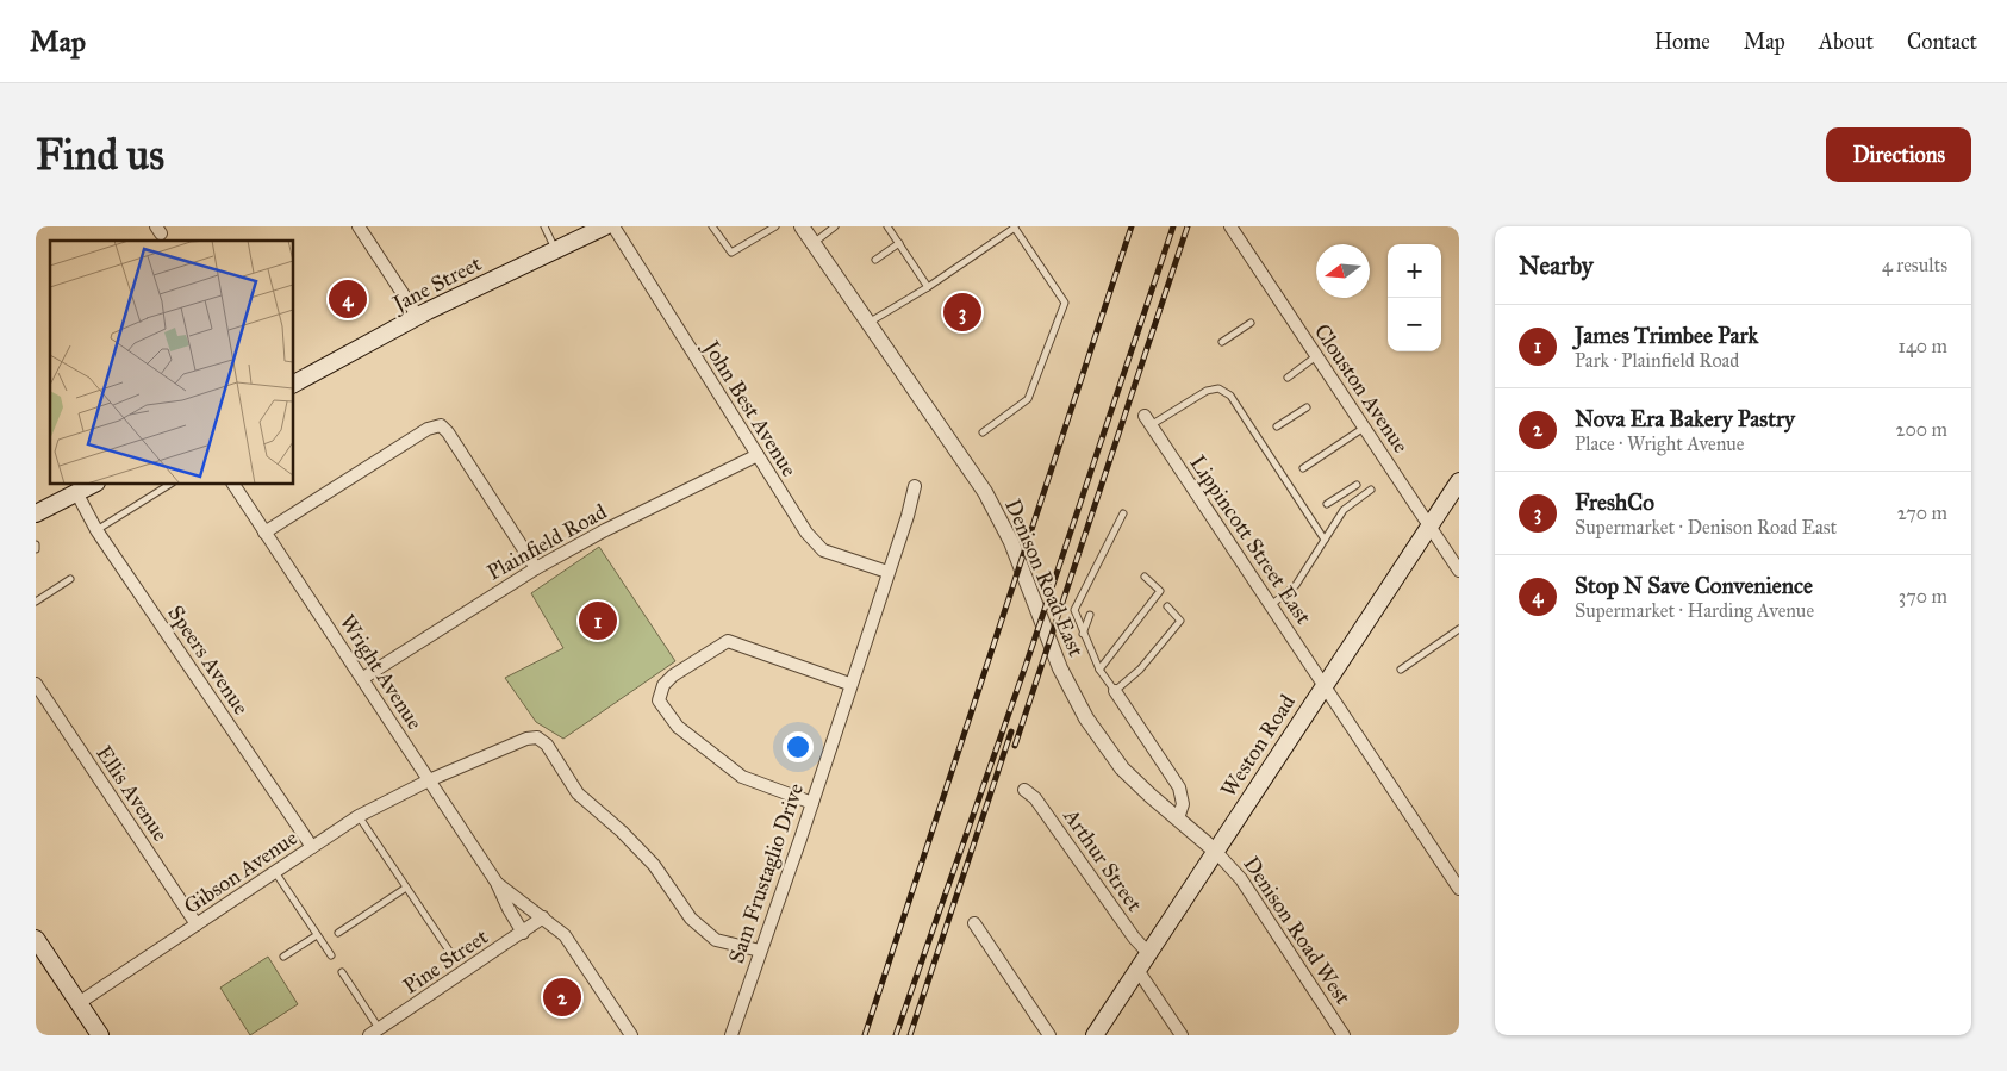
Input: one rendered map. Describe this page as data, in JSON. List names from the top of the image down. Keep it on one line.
{"streets":{"main road":["Jane Street","Weston Road"],"street":["Clouston Avenue","John Best Avenue","Lippincott Street East","Plainfield Road","Denison Road East","Speers Avenue","Wright Avenue","Ellis Avenue","Arthur Street","Gibson Avenue","Sam Frustaglio Drive","Denison Road West","Pine Street"]},"crossings":[["Clouston Avenue","Weston Road"],["John Best Avenue","Plainfield Road"],["John Best Avenue","Sam Frustaglio Drive"],["Lippincott Street East","Weston Road"],["Plainfield Road","Wright Avenue"],["Denison Road East","Weston Road"],["Denison Road East","Denison Road West"],["Speers Avenue","Gibson Avenue"],["Wright Avenue","Gibson Avenue"],["Wright Avenue","Pine Street"],["Weston Road","Arthur Street"],["Weston Road","Denison Road West"],["Ellis Avenue","Gibson Avenue"],["Gibson Avenue","Sam Frustaglio Drive"]],"north":"left","page":{"header":"Map","nav":["Home","Map","About","Contact"],"buttons":"Directions","title":"Find us","heading":["Nearby","4 results"],"map_buttons":["+","−"],"pins":["4","3","1","2"],"list":[{"mark":"1","name":"James Trimbee Park","note":"Park · Plainfield Road","value":"140 m"},{"mark":"2","name":"Nova Era Bakery Pastry","note":"Place · Wright Avenue","value":"200 m"},{"mark":"3","name":"FreshCo","note":"Supermarket · Denison Road East","value":"270 m"},{"mark":"4","name":"Stop N Save Convenience","note":"Supermarket · Harding Avenue","value":"370 m"}]}}
